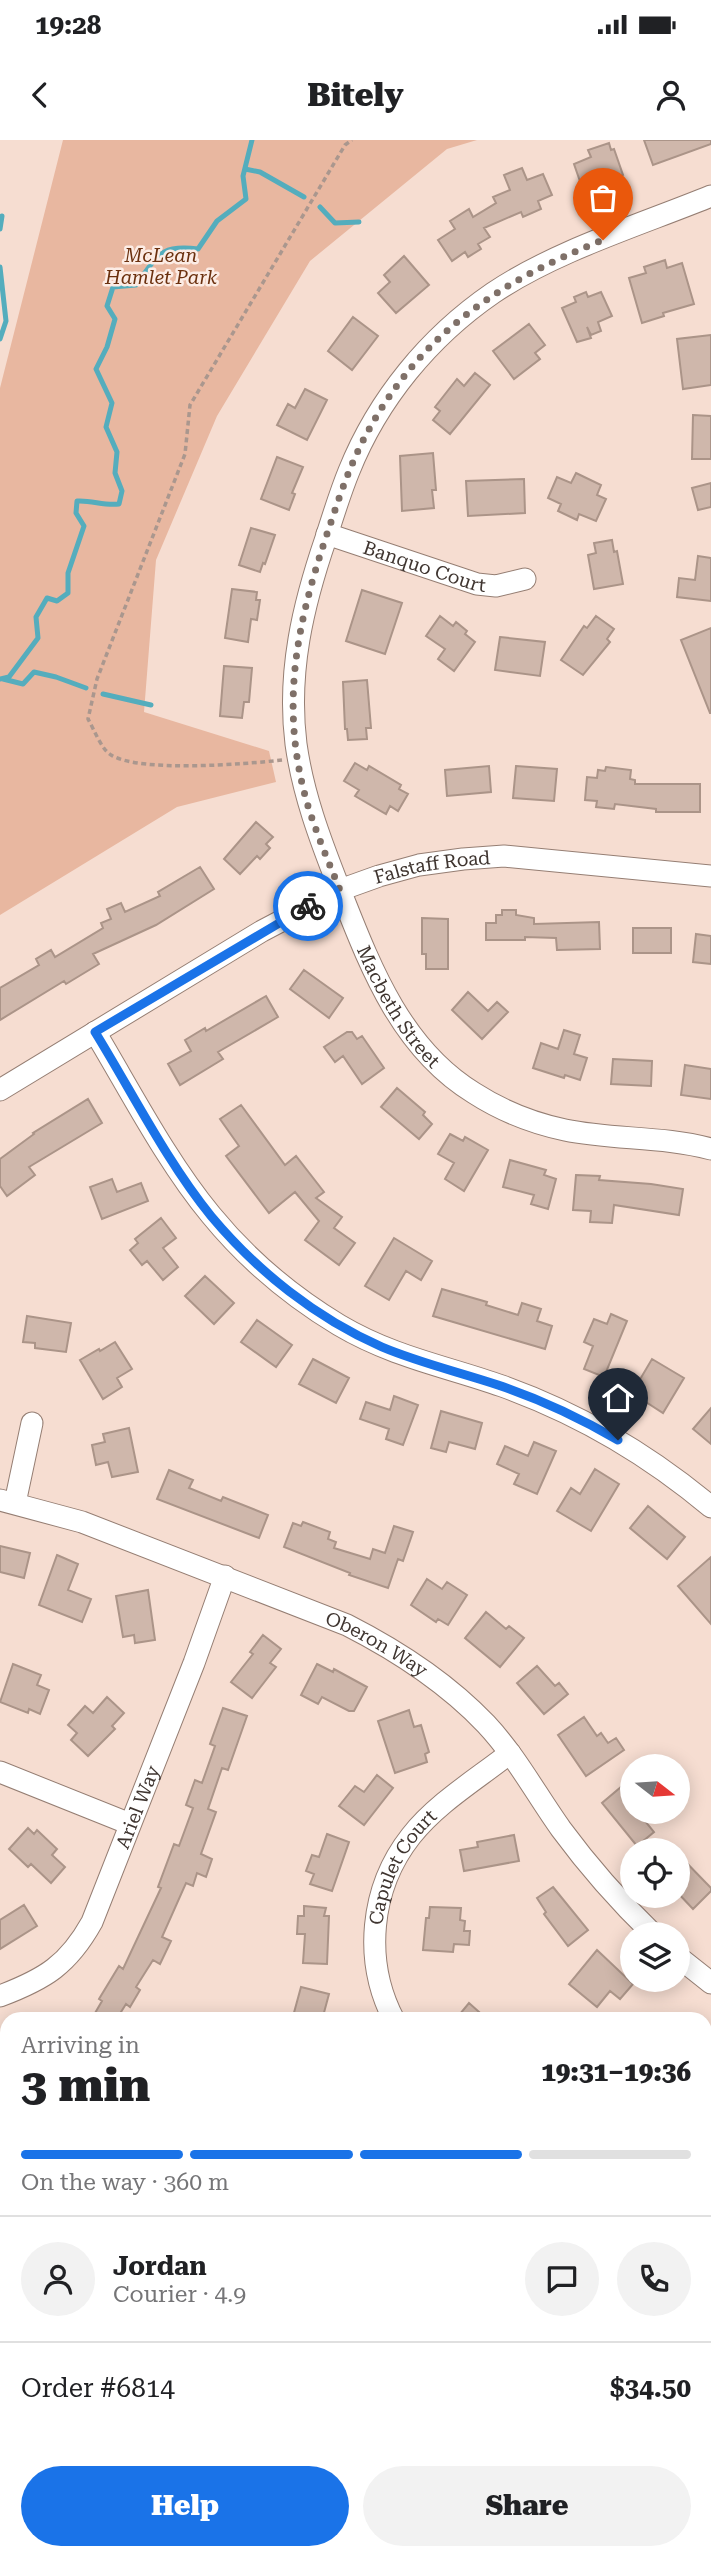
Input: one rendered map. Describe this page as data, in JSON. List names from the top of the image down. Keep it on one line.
{"streets":{"street":["Banquo Court","Falstaff Road","Macbeth Street","Oberon Way","Ariel Way","Capulet Court"]},"crossings":[["Banquo Court","Macbeth Street"],["Falstaff Road","Macbeth Street"],["Oberon Way","Ariel Way"],["Oberon Way","Capulet Court"]],"parks":["McLean Hamlet Park"],"north":"right","page":{"status":"19:28","header":"Bitely","heading":["3 min","Arriving in","19:31–19:36"],"panel":["Jordan","Courier · 4.9","Order #6814","$34.50"],"bar":"On the way · 360 m","buttons":["Help","Share"]}}
